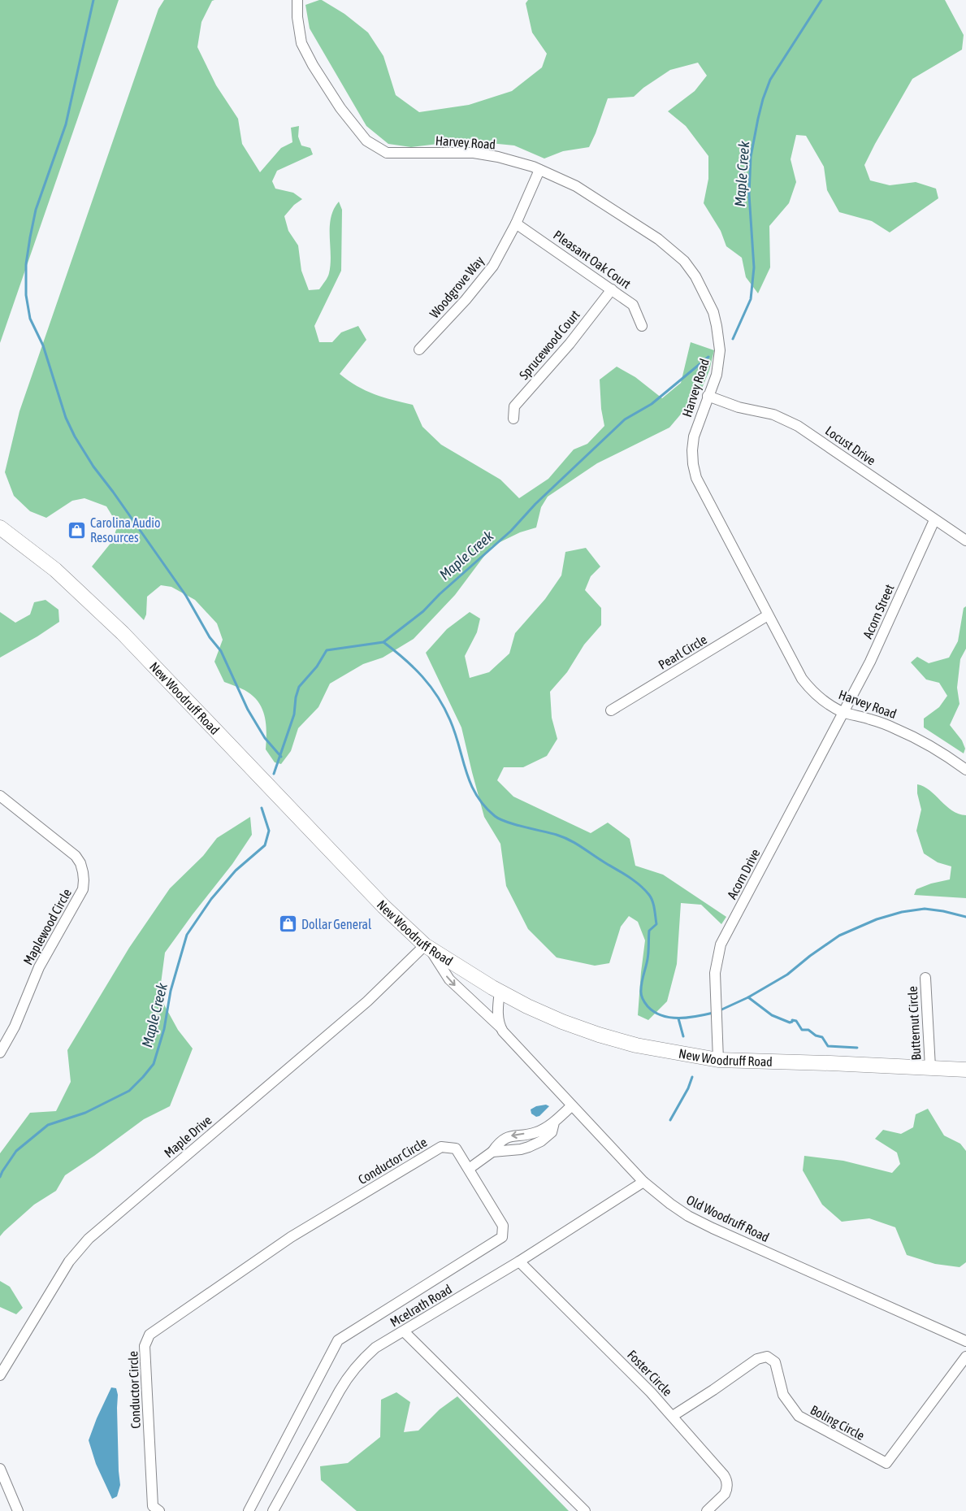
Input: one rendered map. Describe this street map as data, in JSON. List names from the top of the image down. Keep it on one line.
{"streets":{"main road":["New Woodruff Road"],"street":["Harvey Road","Pleasant Oak Court","Woodgrove Way","Sprucewood Court","Locust Drive","Acorn Street","Pearl Circle","Acorn Drive","Maplewood Circle","Butternut Circle","Maple Drive","Conductor Circle","Old Woodruff Road","Mcelrath Road","Foster Circle","Boling Circle"]},"crossings":[["Harvey Road","Woodgrove Way"],["Harvey Road","Locust Drive"],["Harvey Road","Acorn Street"],["Harvey Road","Pearl Circle"],["Harvey Road","Acorn Drive"],["Pleasant Oak Court","Woodgrove Way"],["Pleasant Oak Court","Sprucewood Court"],["Locust Drive","Acorn Street"],["Acorn Street","Acorn Drive"],["New Woodruff Road","Acorn Drive"],["New Woodruff Road","Butternut Circle"],["New Woodruff Road","Maple Drive"],["New Woodruff Road","Old Woodruff Road"],["Maple Drive","Old Woodruff Road"],["Old Woodruff Road","Mcelrath Road"],["Mcelrath Road","Foster Circle"],["Foster Circle","Boling Circle"]],"water":["Maple Creek"],"places":{"shop":["Carolina Audio Resources","Dollar General"]}}
